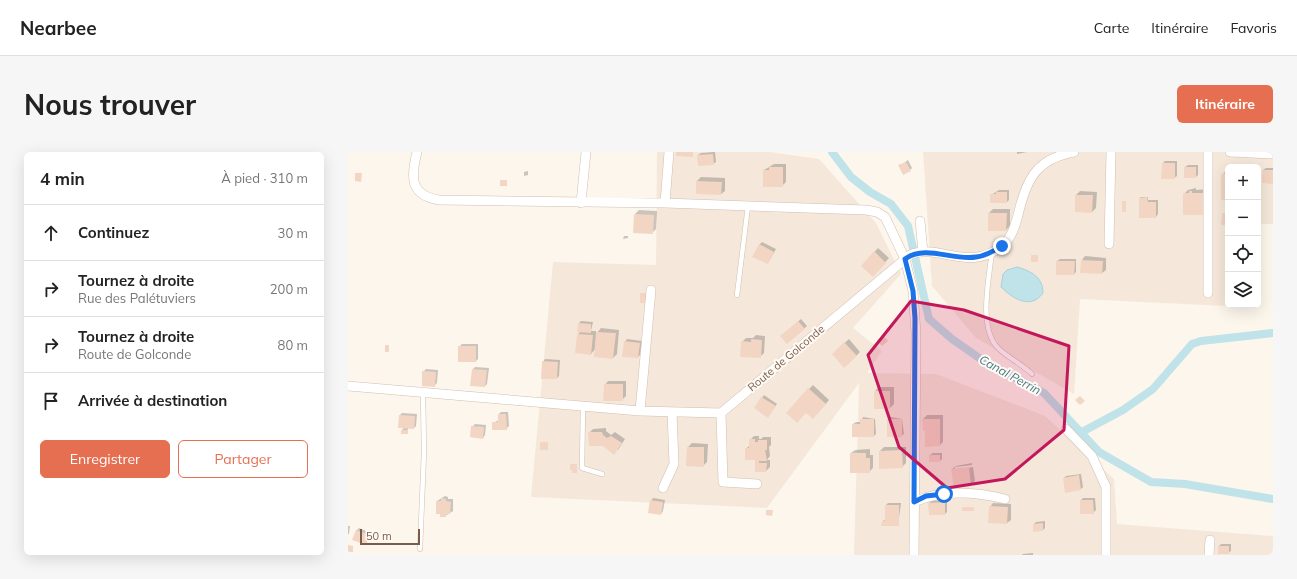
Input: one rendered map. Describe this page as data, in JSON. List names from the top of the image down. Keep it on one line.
{"streets":{"street":["Route de Golconde"]},"water":["Canal Perrin"],"scale_bar":"50 m","page":{"header":"Nearbee","nav":["Carte","Itinéraire","Favoris"],"buttons":["Itinéraire",["Enregistrer","Partager"]],"title":"Nous trouver","heading":["4 min","À pied · 310 m"],"map_buttons":["+","−"],"list":[["Continuez","30 m"],["Tournez à droite","Rue des Palétuviers","200 m"],["Tournez à droite","Route de Golconde","80 m"],"Arrivée à destination"],"scale":"50 m"}}
